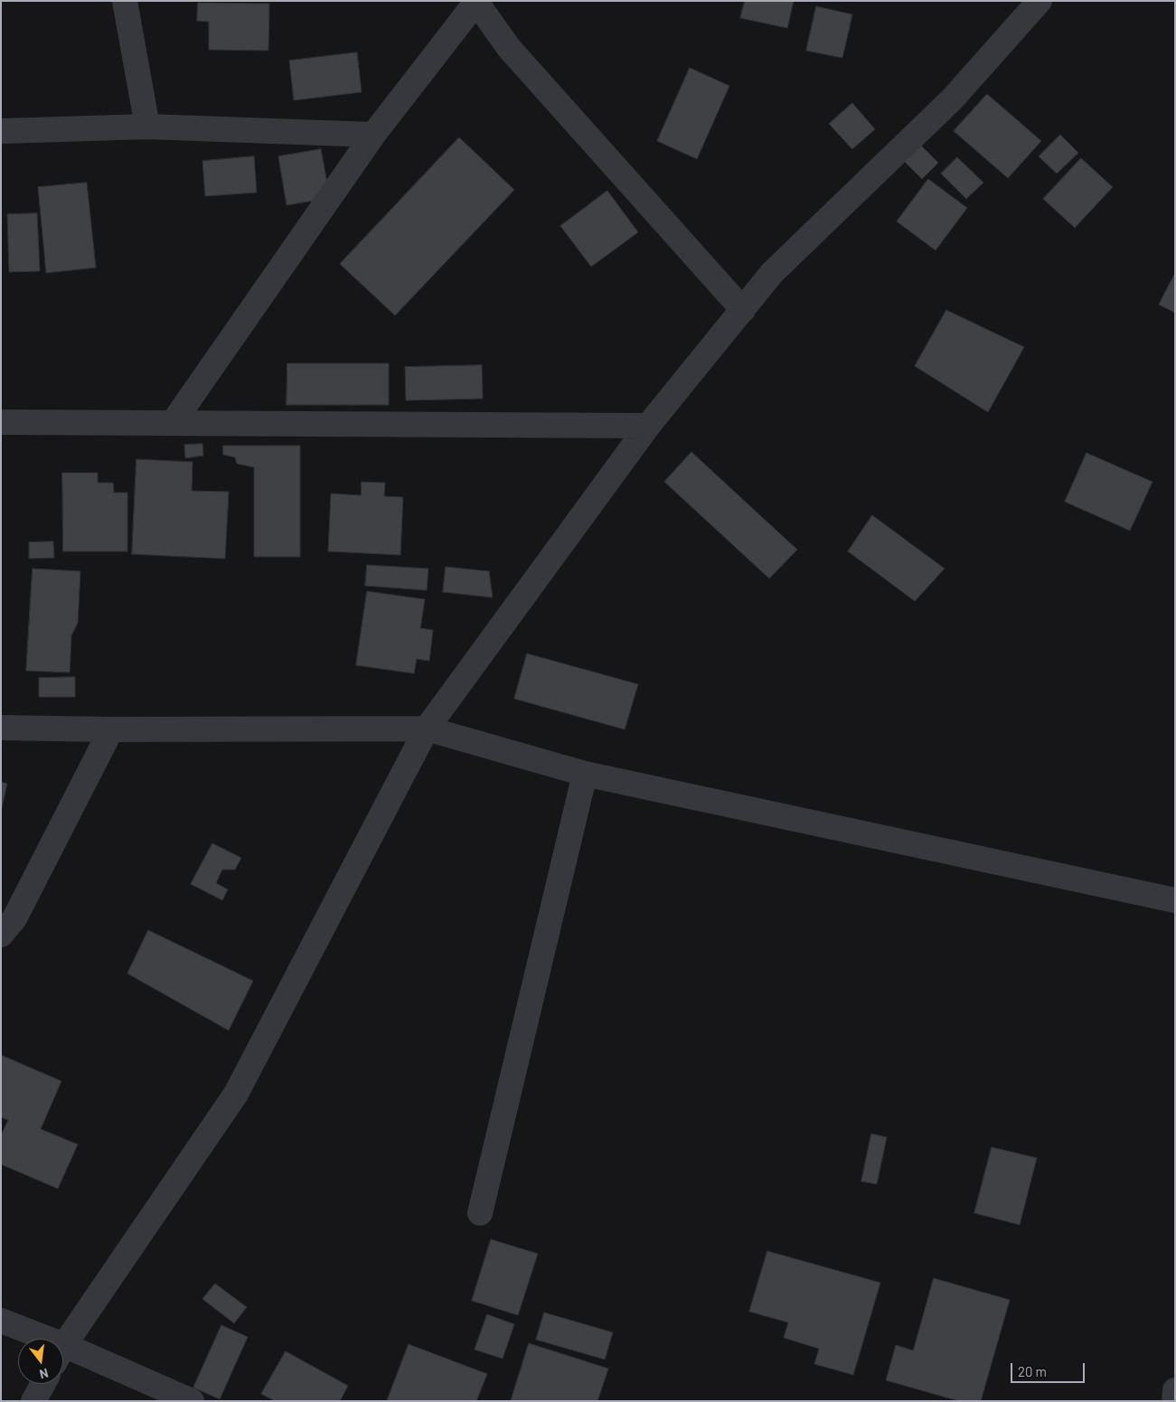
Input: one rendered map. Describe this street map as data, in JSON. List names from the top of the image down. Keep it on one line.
{"scale_bar":"20 m","north":"bottom"}
